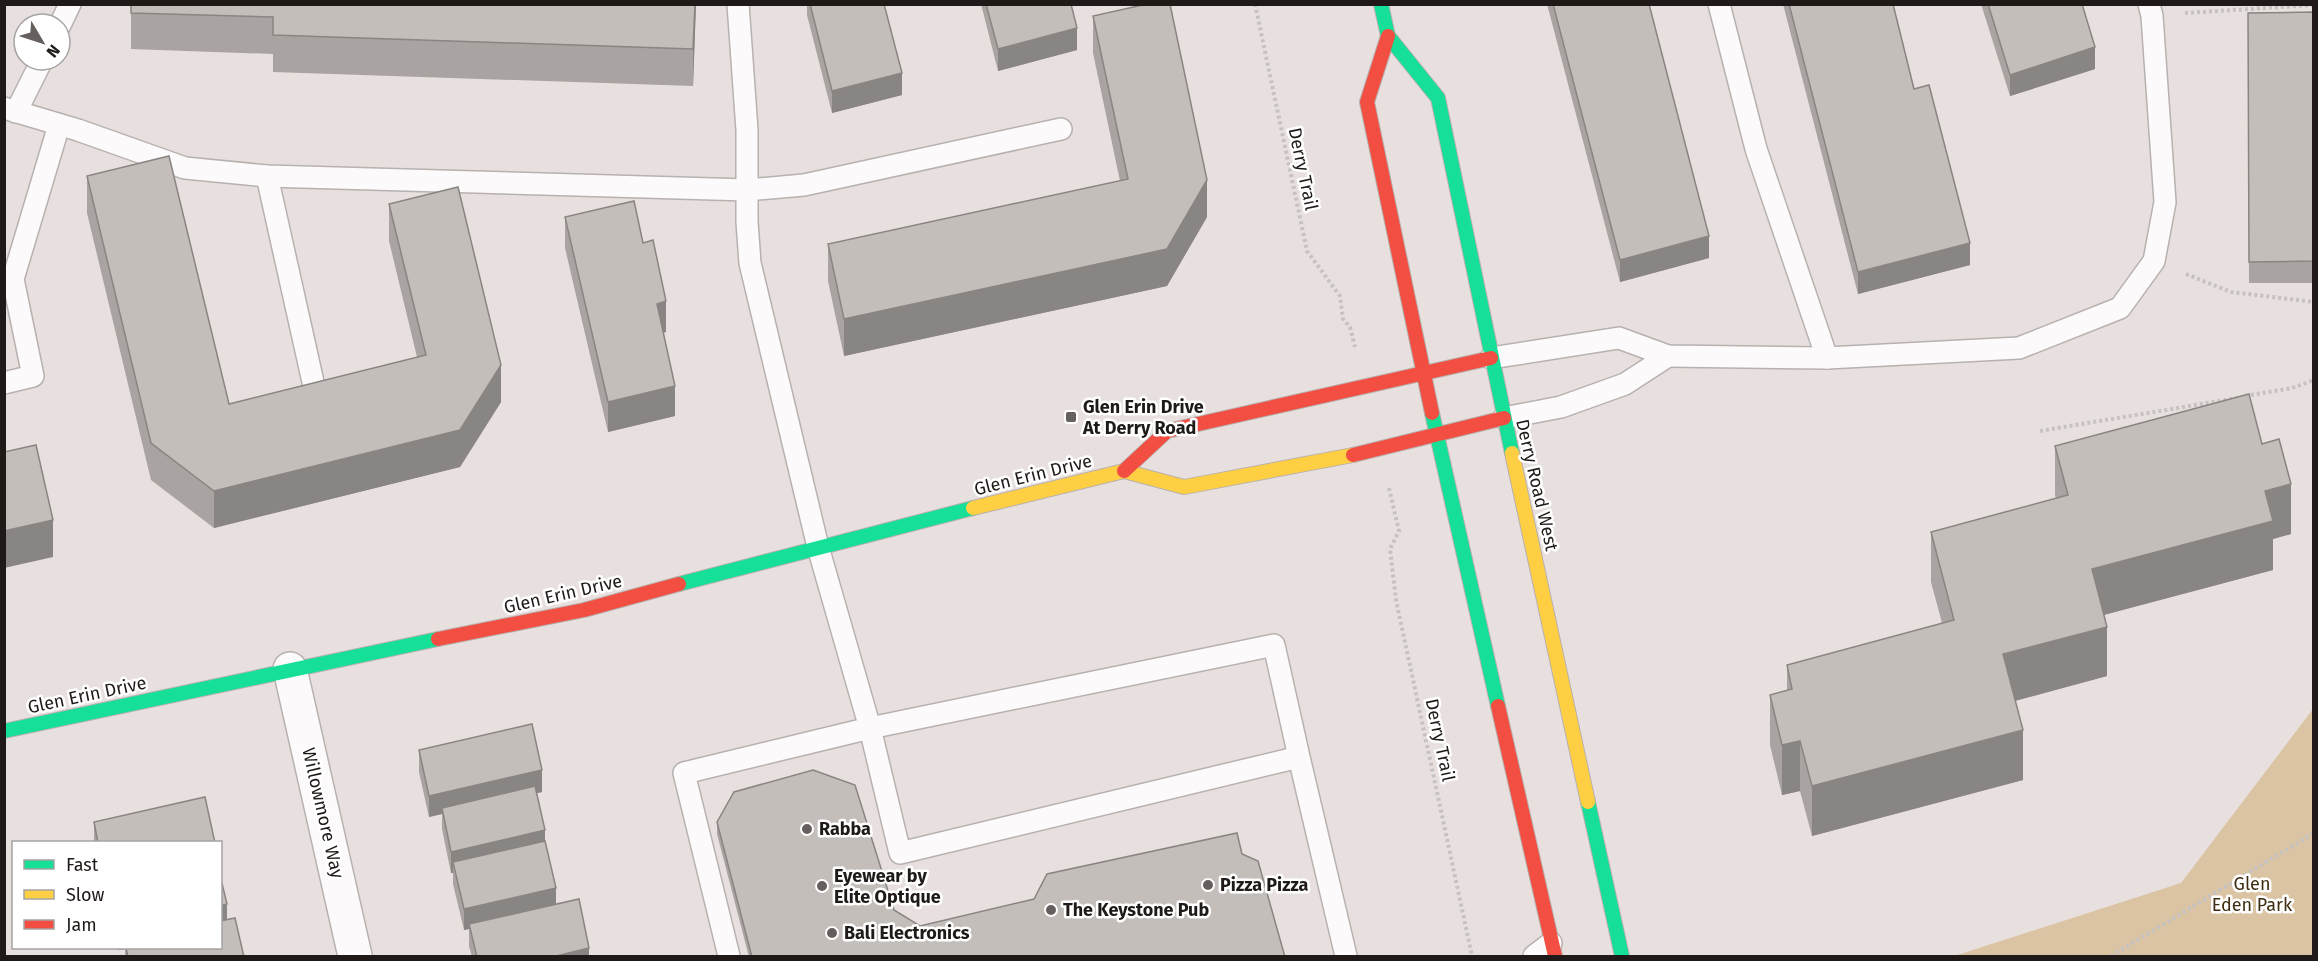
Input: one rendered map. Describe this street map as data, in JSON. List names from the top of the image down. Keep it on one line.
{"streets":{"street":["Glen Erin Drive","Derry Road West","Willowmore Way"],"path":["Derry Trail"]},"crossings":[["Glen Erin Drive","Derry Road West"],["Glen Erin Drive","Willowmore Way"]],"parks":["Glen Eden Park"],"places":{"transit":["Glen Erin Drive At Derry Road"],"other":["Rabba","Pizza Pizza","Eyewear by Elite Optique","The Keystone Pub","Bali Electronics"]},"legend":["Fast","Slow","Jam"],"north":"bottom right"}
